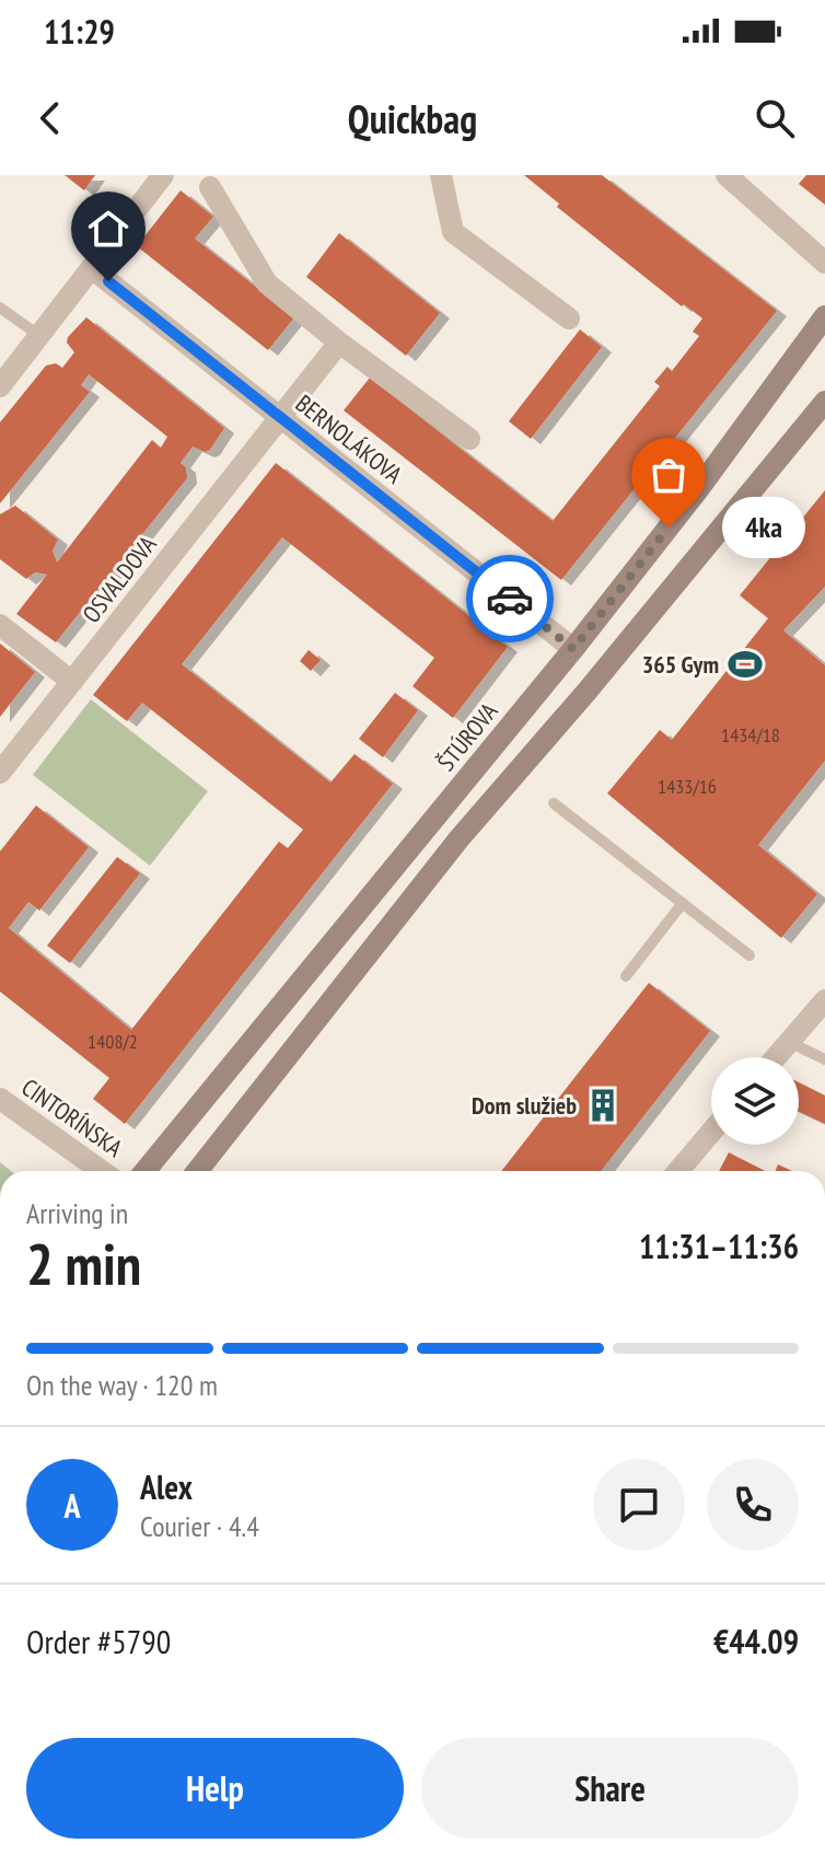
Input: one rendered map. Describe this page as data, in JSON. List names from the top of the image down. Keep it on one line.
{"streets":{"main road":["ŠTÚROVA"],"street":["BERNOLÁKOVA","OSVALDOVA","CINTORÍNSKA"]},"crossings":[["BERNOLÁKOVA","OSVALDOVA"],["BERNOLÁKOVA","ŠTÚROVA"]],"places":{"other":["4ka"],"sports":["365 Gym"],"building":["Dom služieb"]},"house_numbers":["1434/18","1433/16","1408/2"],"page":{"status":"11:29","header":"Quickbag","bubble":"4ka","heading":["2 min","Arriving in","11:31–11:36"],"panel":["Alex","Courier · 4.4","Order #5790","€44.09"],"bar":"On the way · 120 m","round":"A","buttons":["Help","Share"]}}
